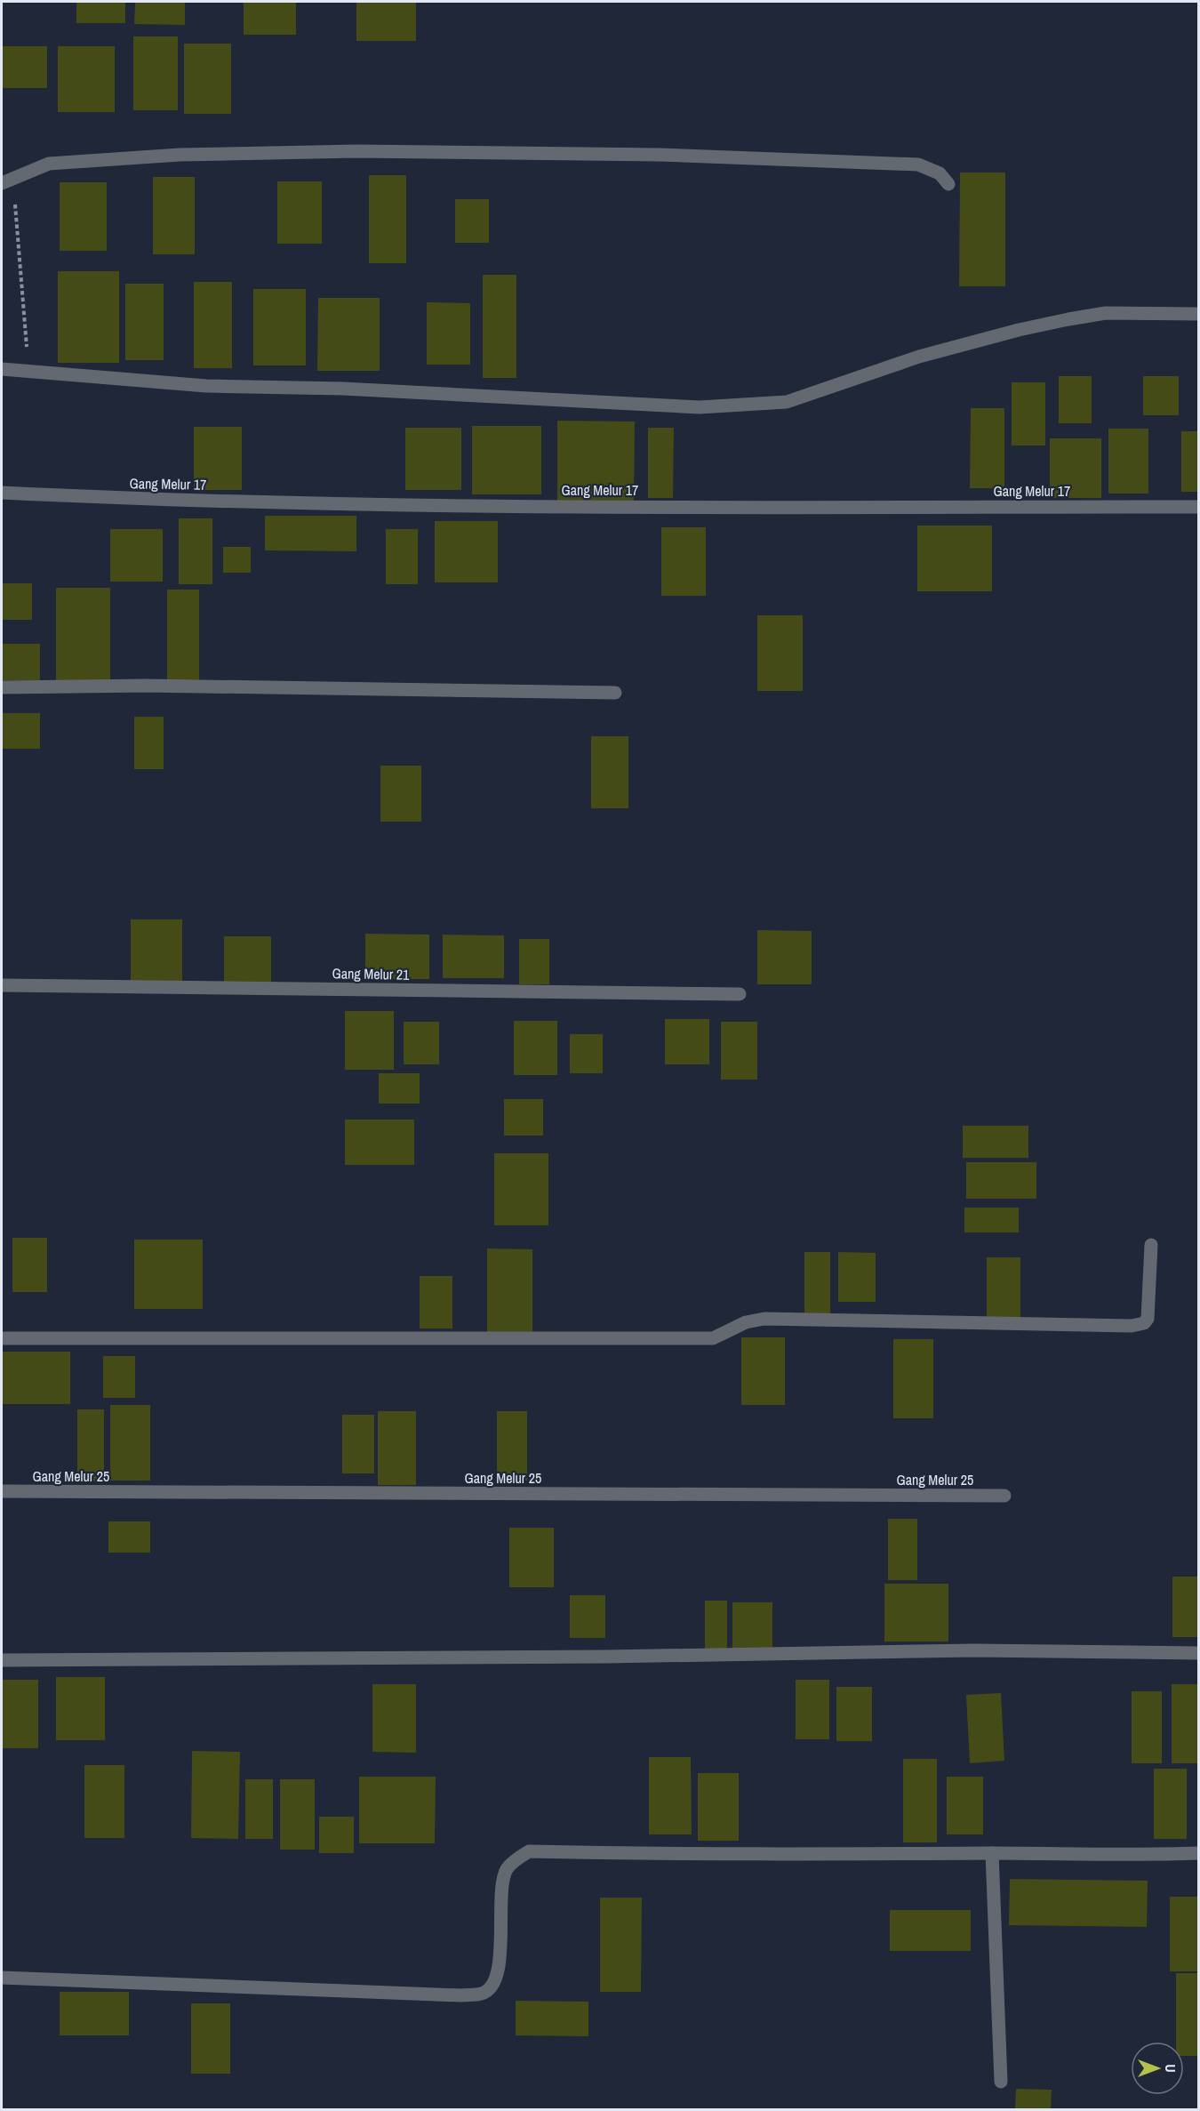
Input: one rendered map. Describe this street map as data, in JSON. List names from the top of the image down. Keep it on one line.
{"streets":{"street":["Gang Melur 17","Gang Melur 21","Gang Melur 25"]},"north":"right"}
